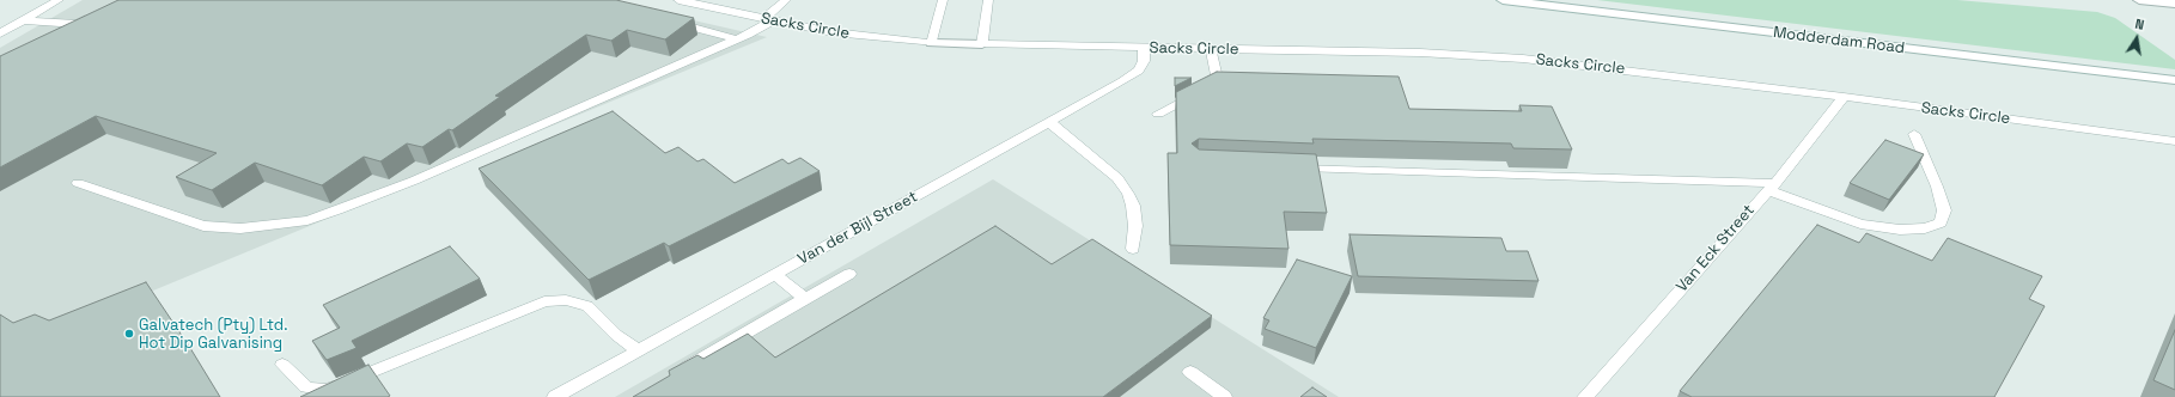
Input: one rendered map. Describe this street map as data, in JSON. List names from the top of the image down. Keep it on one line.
{"streets":{"street":["Sacks Circle","Modderdam Road"],"lane":["Van der Bijl Street","Van Eck Street"]},"crossings":[["Sacks Circle","Van der Bijl Street"],["Sacks Circle","Van Eck Street"]],"places":["Galvatech (Pty) Ltd. Hot Dip Galvanising"],"north":"top"}
